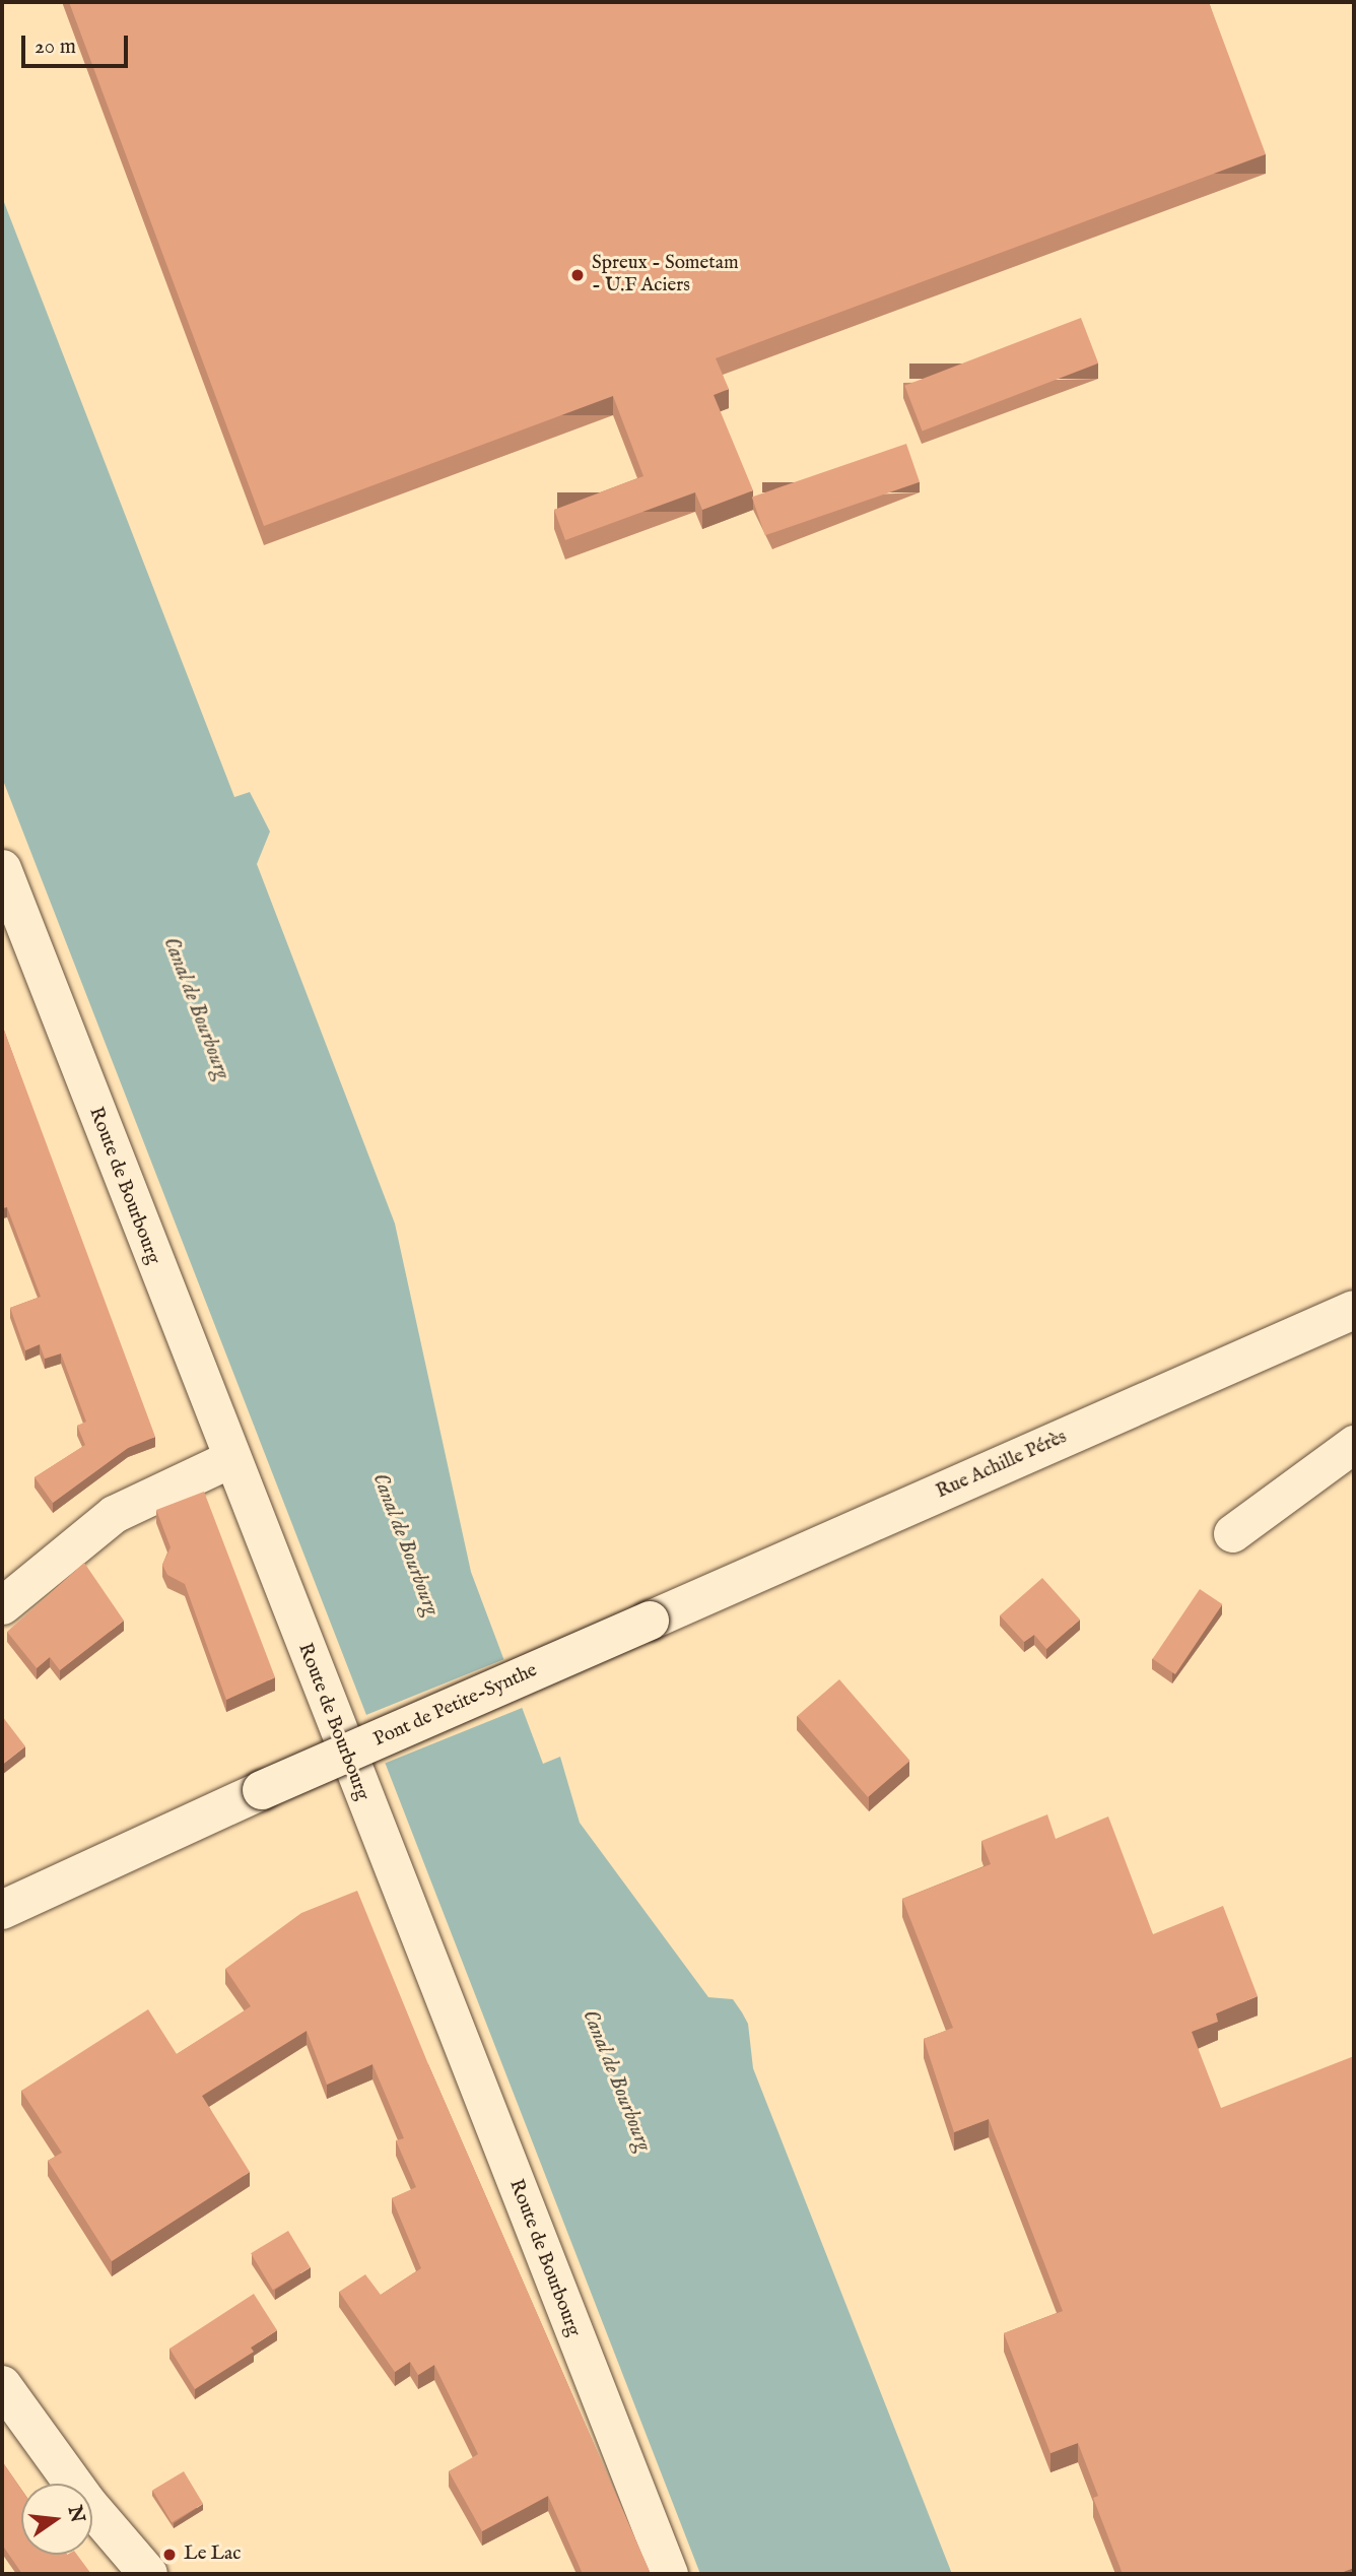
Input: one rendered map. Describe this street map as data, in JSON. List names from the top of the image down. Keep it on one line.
{"streets":{"street":["Route de Bourbourg","Rue Achille Pérès","Pont de Petite-Synthe"]},"crossings":[["Rue Achille Pérès","Pont de Petite-Synthe"]],"water":["Canal de Bourbourg"],"places":["Spreux - Sometam - U.F Aciers","Le Lac"],"scale_bar":"20 m","north":"right"}
